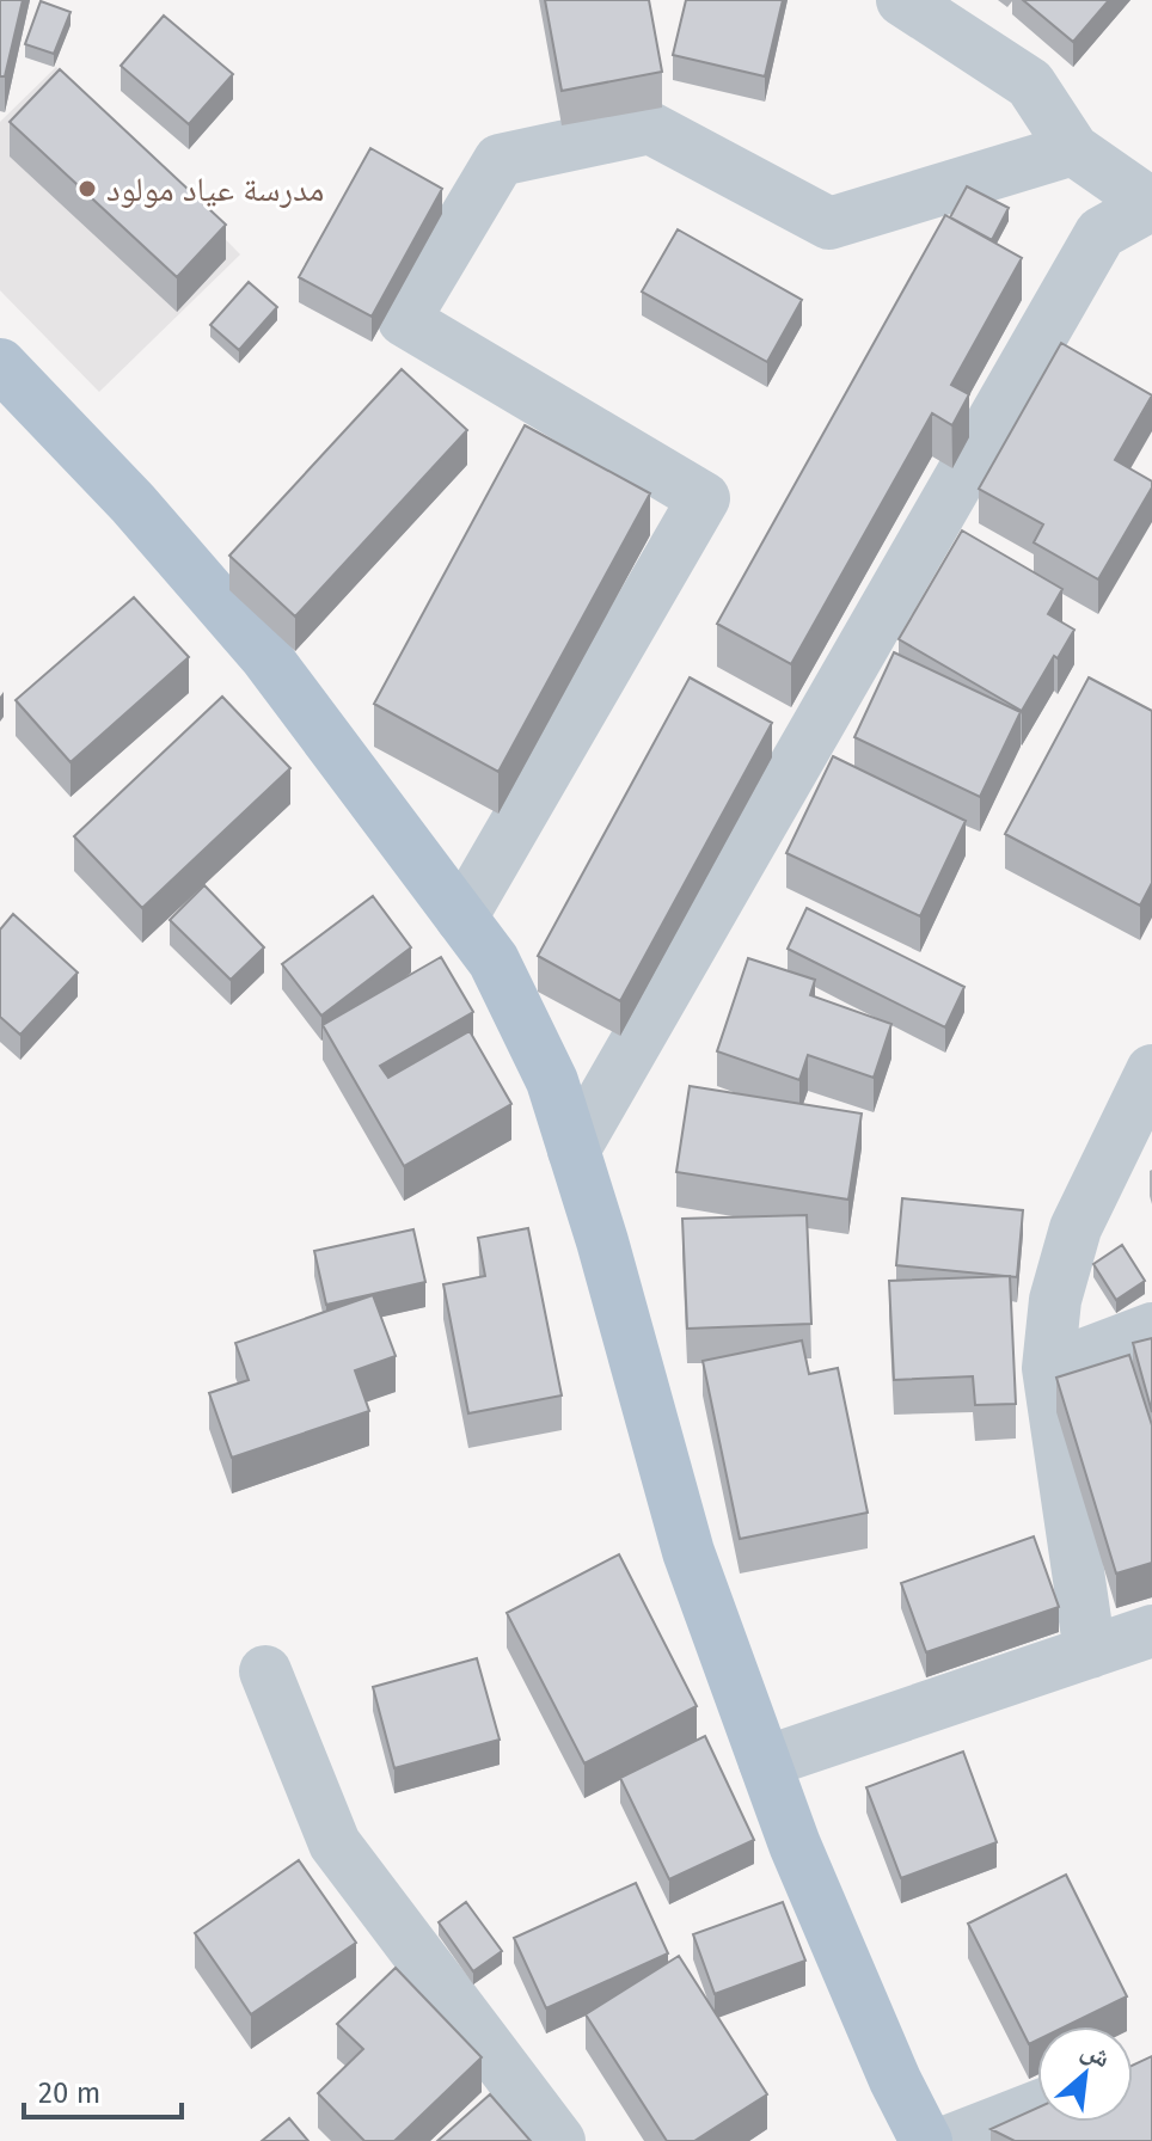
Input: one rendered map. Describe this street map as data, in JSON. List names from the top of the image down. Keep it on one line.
{"places":["مدرسة عياد مولود"],"scale_bar":"20 m","north":"top right"}
